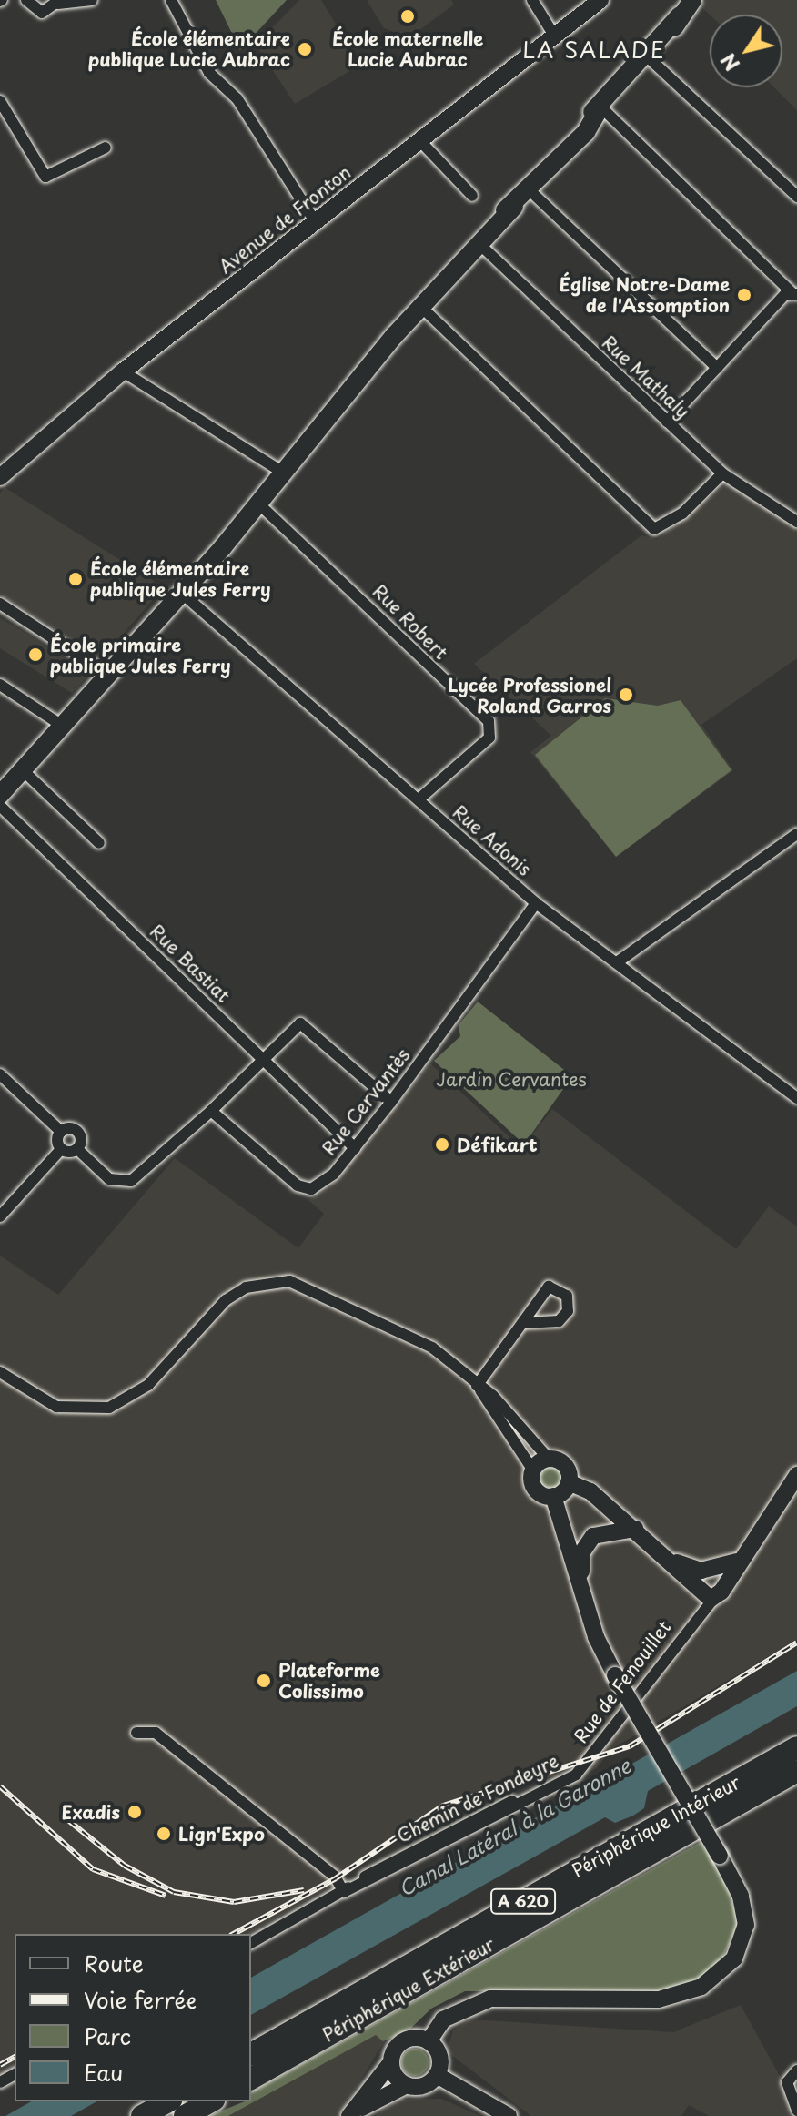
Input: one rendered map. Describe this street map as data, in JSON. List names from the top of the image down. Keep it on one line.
{"streets":{"highway":["Périphérique Intérieur","A 620","Périphérique Extérieur"],"street":["Avenue de Fronton","Rue Mathaly","Rue Robert","Rue Adonis","Rue Bastiat","Rue Cervantès","Rue de Fenouillet","Chemin de Fondeyre"]},"crossings":[["Rue Robert","Rue Adonis"],["Rue Adonis","Rue Cervantès"],["Rue Bastiat","Rue Cervantès"],["Rue de Fenouillet","Chemin de Fondeyre"]],"districts":["LA SALADE"],"water":["Canal Latéral à la Garonne"],"parks":["Jardin Cervantes"],"places":["École maternelle Lucie Aubrac","École élémentaire publique Lucie Aubrac","Église Notre-Dame de l'Assomption","École élémentaire publique Jules Ferry","École primaire publique Jules Ferry","Lycée Professionel Roland Garros","Défikart","Plateforme Colissimo","Exadis","Lign'Expo"],"legend":["Route","Voie ferrée","Parc","Eau"],"north":"bottom left"}
